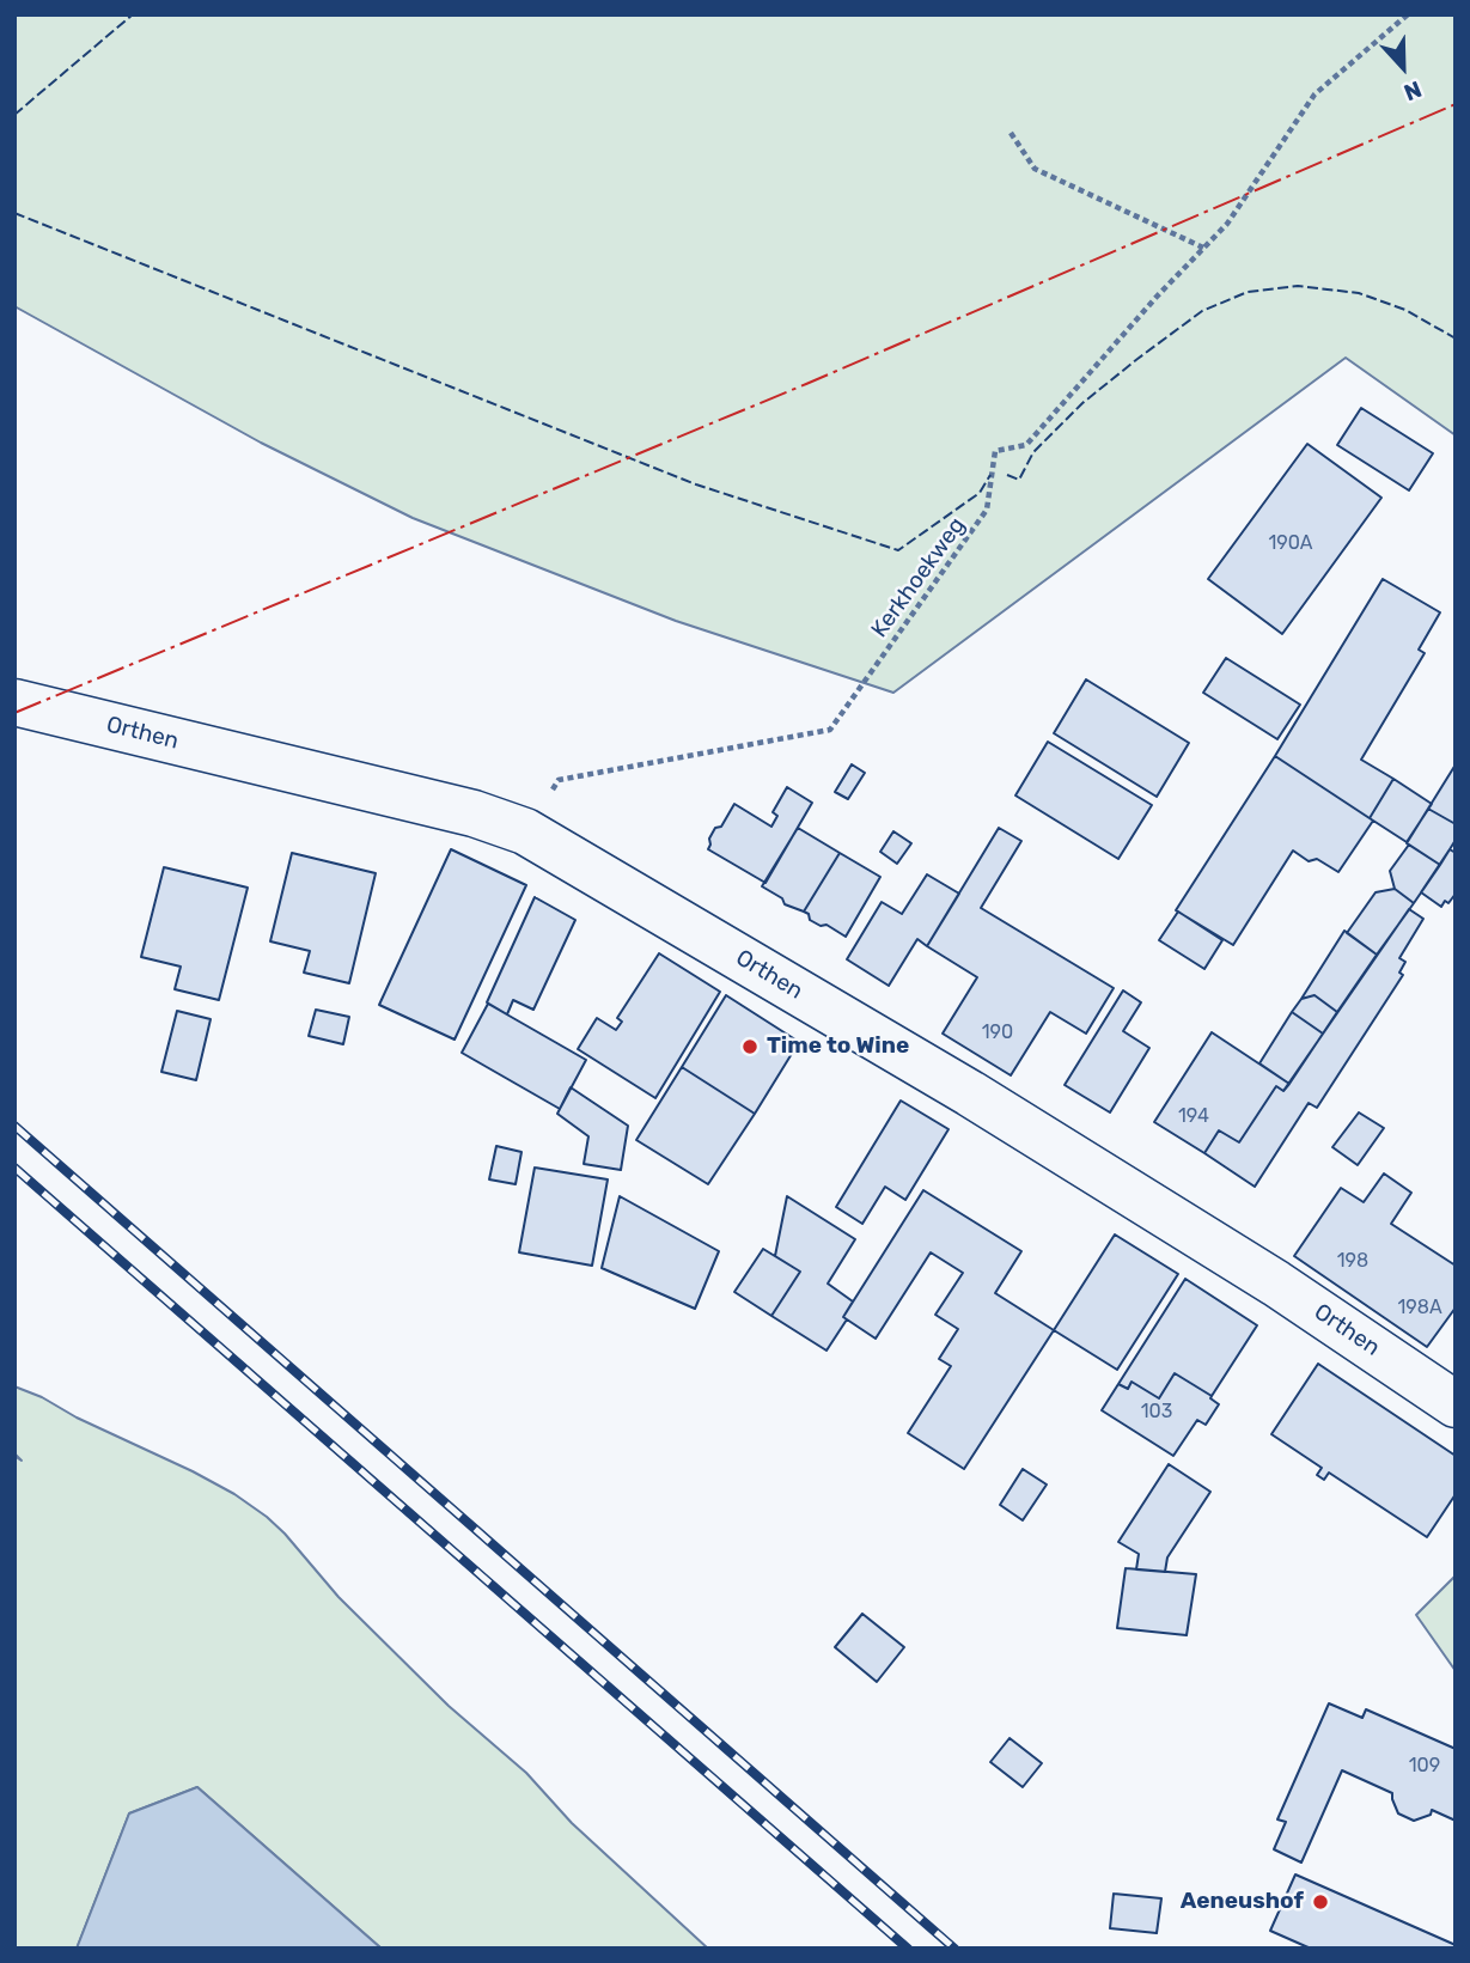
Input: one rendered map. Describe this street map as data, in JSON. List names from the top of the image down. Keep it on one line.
{"streets":{"street":["Orthen"],"path":["Kerkhoekweg"]},"crossings":[["Kerkhoekweg","Orthen"]],"places":["Time to Wine","Aeneushof"],"house_numbers":["190A","190","194","198","198A","103","109"],"north":"bottom"}
